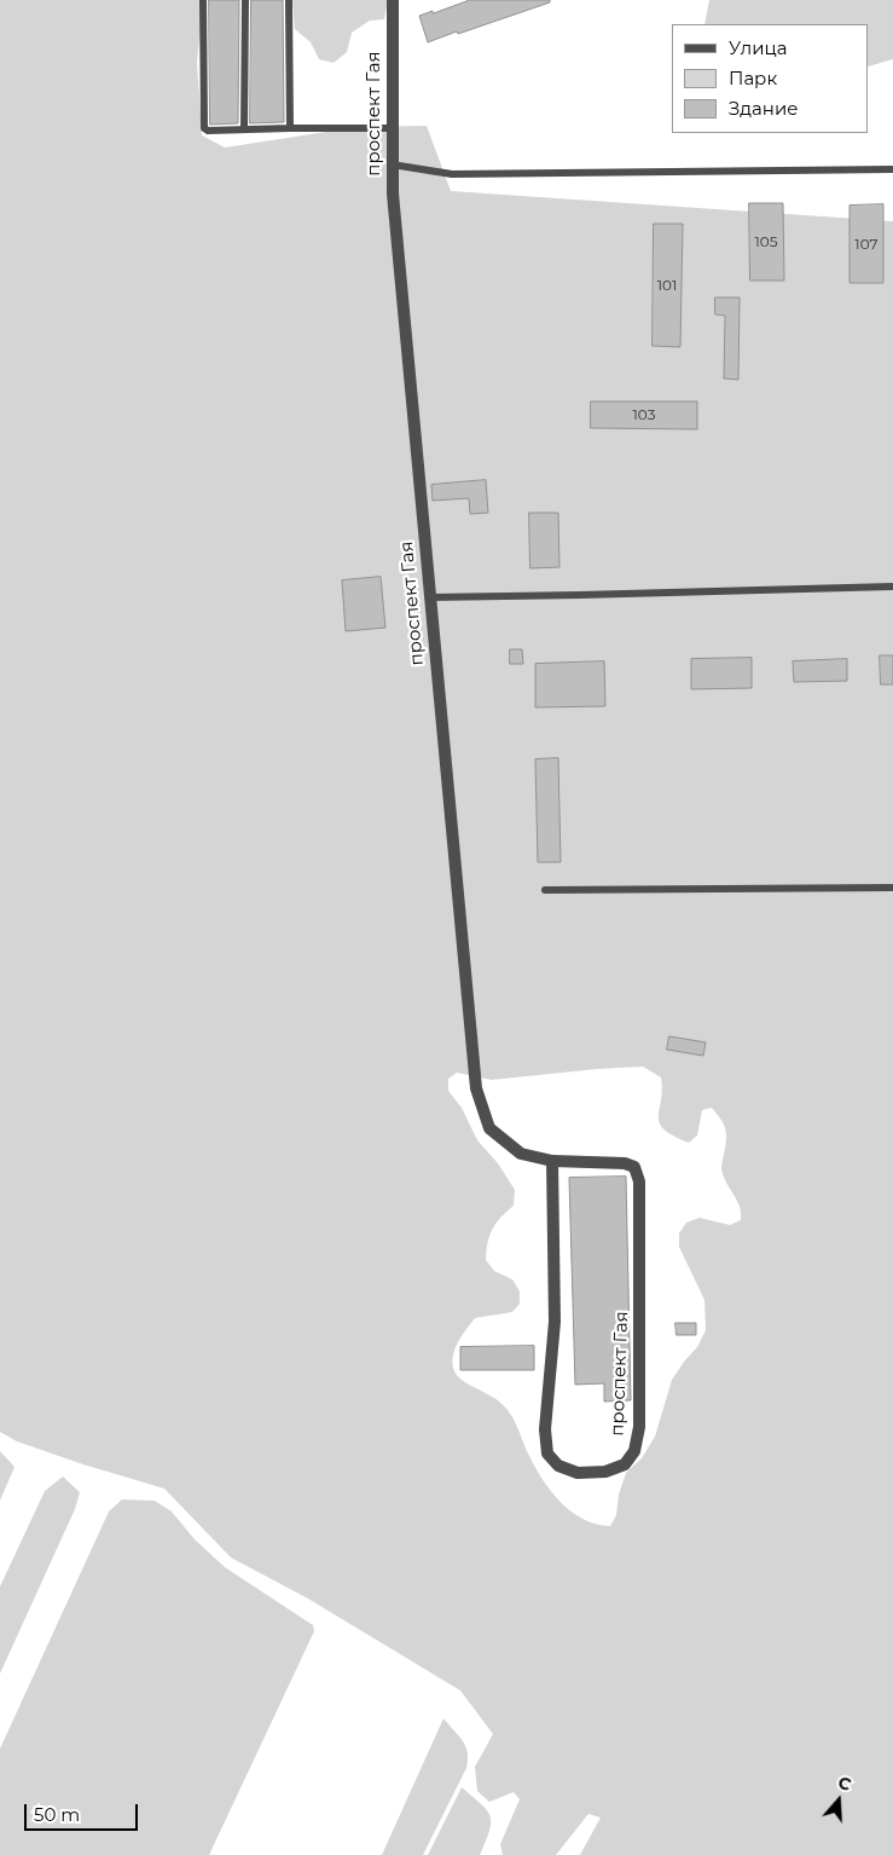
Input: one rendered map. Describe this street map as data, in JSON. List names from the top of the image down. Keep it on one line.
{"streets":{"street":["проспект Гая"]},"house_numbers":["105","107","101","103"],"legend":["Улица","Парк","Здание"],"scale_bar":"50 m","north":"top"}
